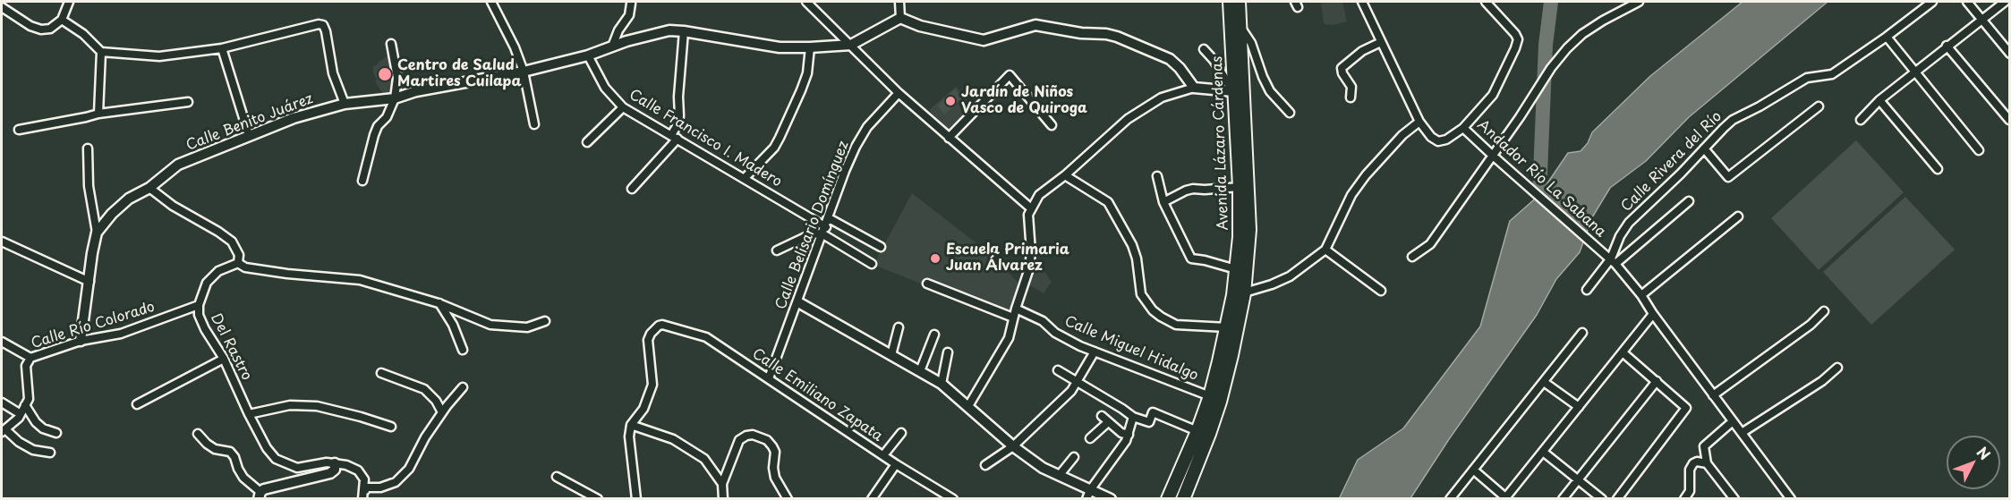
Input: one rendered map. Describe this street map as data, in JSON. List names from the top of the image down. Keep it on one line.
{"streets":{"main road":["Avenida Lázaro Cárdenas"],"street":["Calle Benito Juárez","Calle Francisco I. Madero","Calle Rivera del Río","Andador Río La Sabana","Calle Belisario Domínguez","Calle Río Colorado","Del Rastro","Calle Miguel Hidalgo","Calle Emiliano Zapata"]},"crossings":[["Calle Benito Juárez","Calle Francisco I. Madero"],["Calle Francisco I. Madero","Calle Belisario Domínguez"],["Avenida Lázaro Cárdenas","Calle Miguel Hidalgo"],["Calle Rivera del Río","Andador Río La Sabana"],["Calle Belisario Domínguez","Calle Emiliano Zapata"],["Calle Río Colorado","Del Rastro"]],"places":["Centro de Salud Martires Cuilapa","Jardín de Niños Vasco de Quiroga","Escuela Primaria Juan Álvarez"],"north":"top right"}
